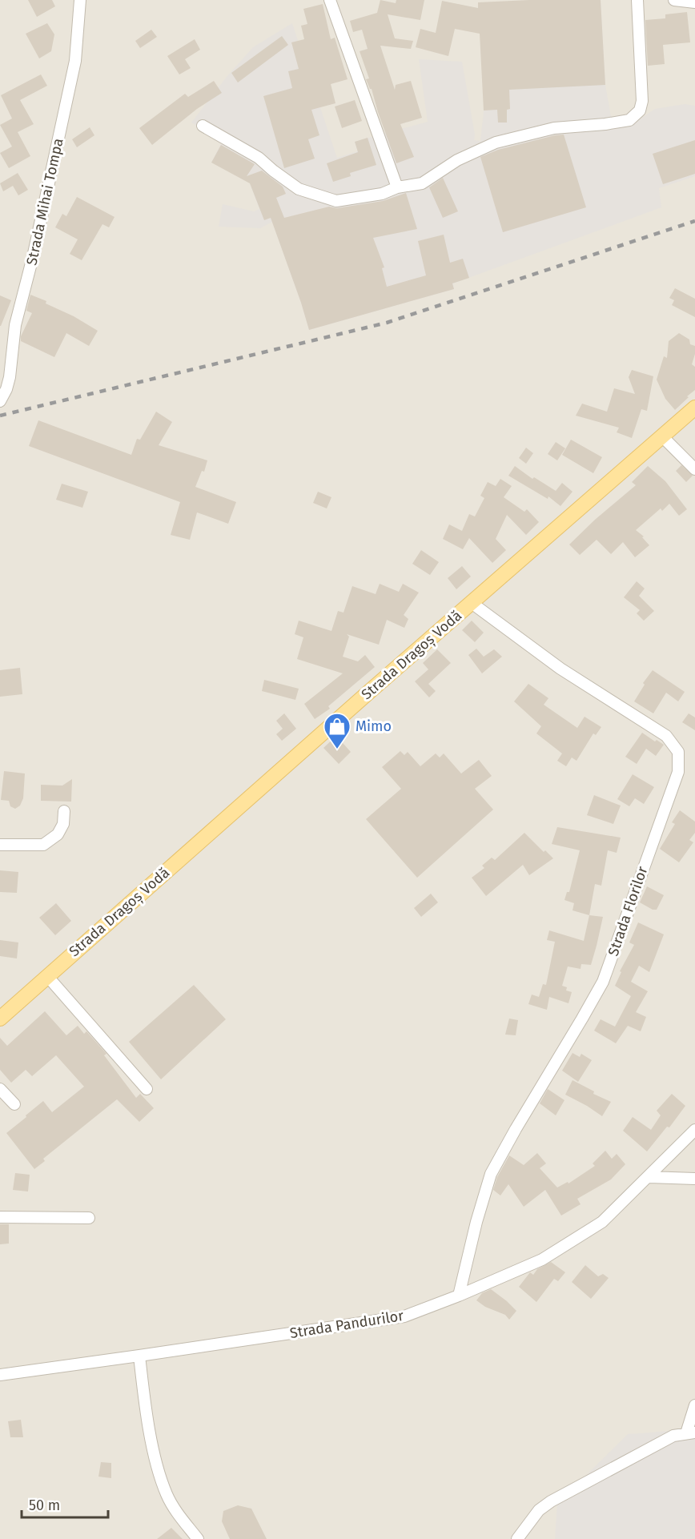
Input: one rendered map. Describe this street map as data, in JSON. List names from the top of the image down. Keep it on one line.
{"streets":{"main road":["Strada Dragoș Vodă"],"street":["Strada Mihai Tompa","Strada Florilor","Strada Pandurilor"]},"crossings":[["Strada Dragoș Vodă","Strada Florilor"],["Strada Florilor","Strada Pandurilor"]],"places":{"shop":["Mimo"]},"scale_bar":"50 m"}
